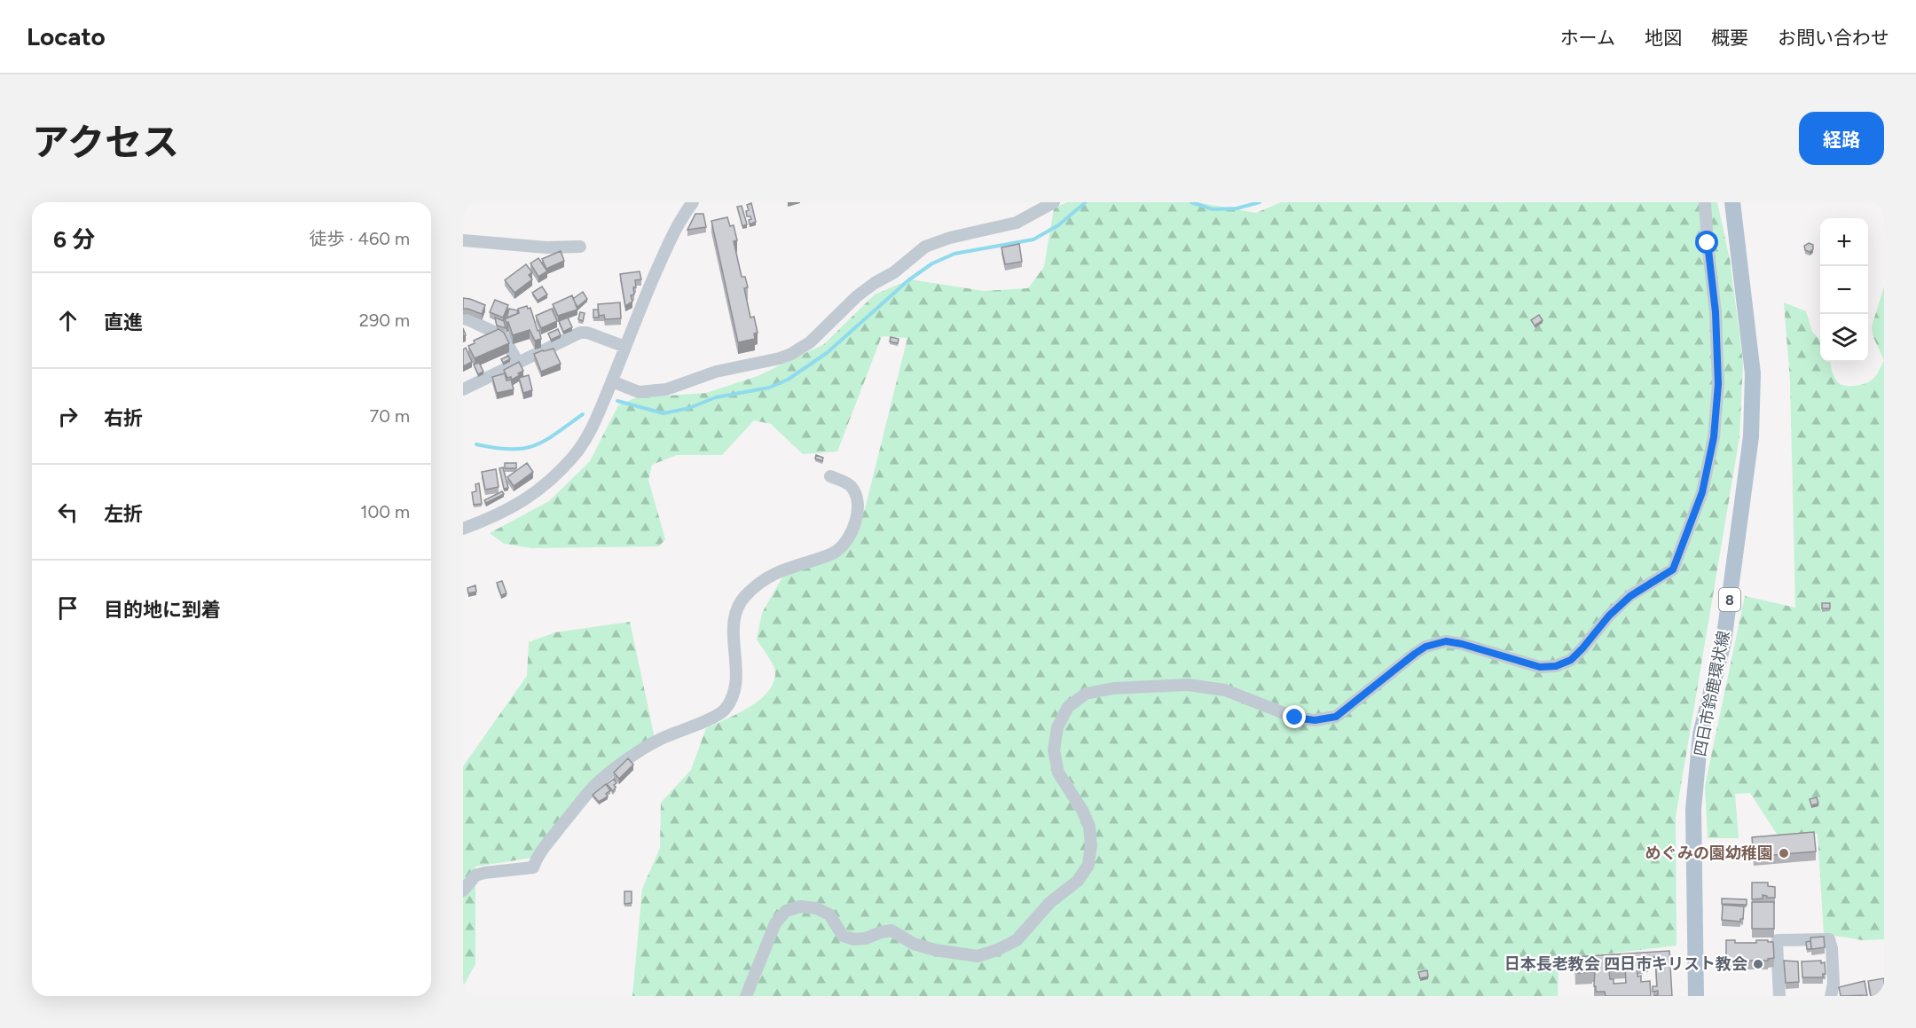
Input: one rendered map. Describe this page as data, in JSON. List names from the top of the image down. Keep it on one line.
{"streets":{"main road":["8","四日市鈴鹿環状線"]},"places":["めぐみの園幼稚園","日本長老教会 四日市キリスト教会"],"page":{"header":"Locato","nav":["ホーム","地図","概要","お問い合わせ"],"title":"アクセス","buttons":"経路","heading":["6 分","徒歩 · 460 m"],"map_buttons":["+","−"],"list":[["直進","290 m"],["右折","70 m"],["左折","100 m"],"目的地に到着"]}}
